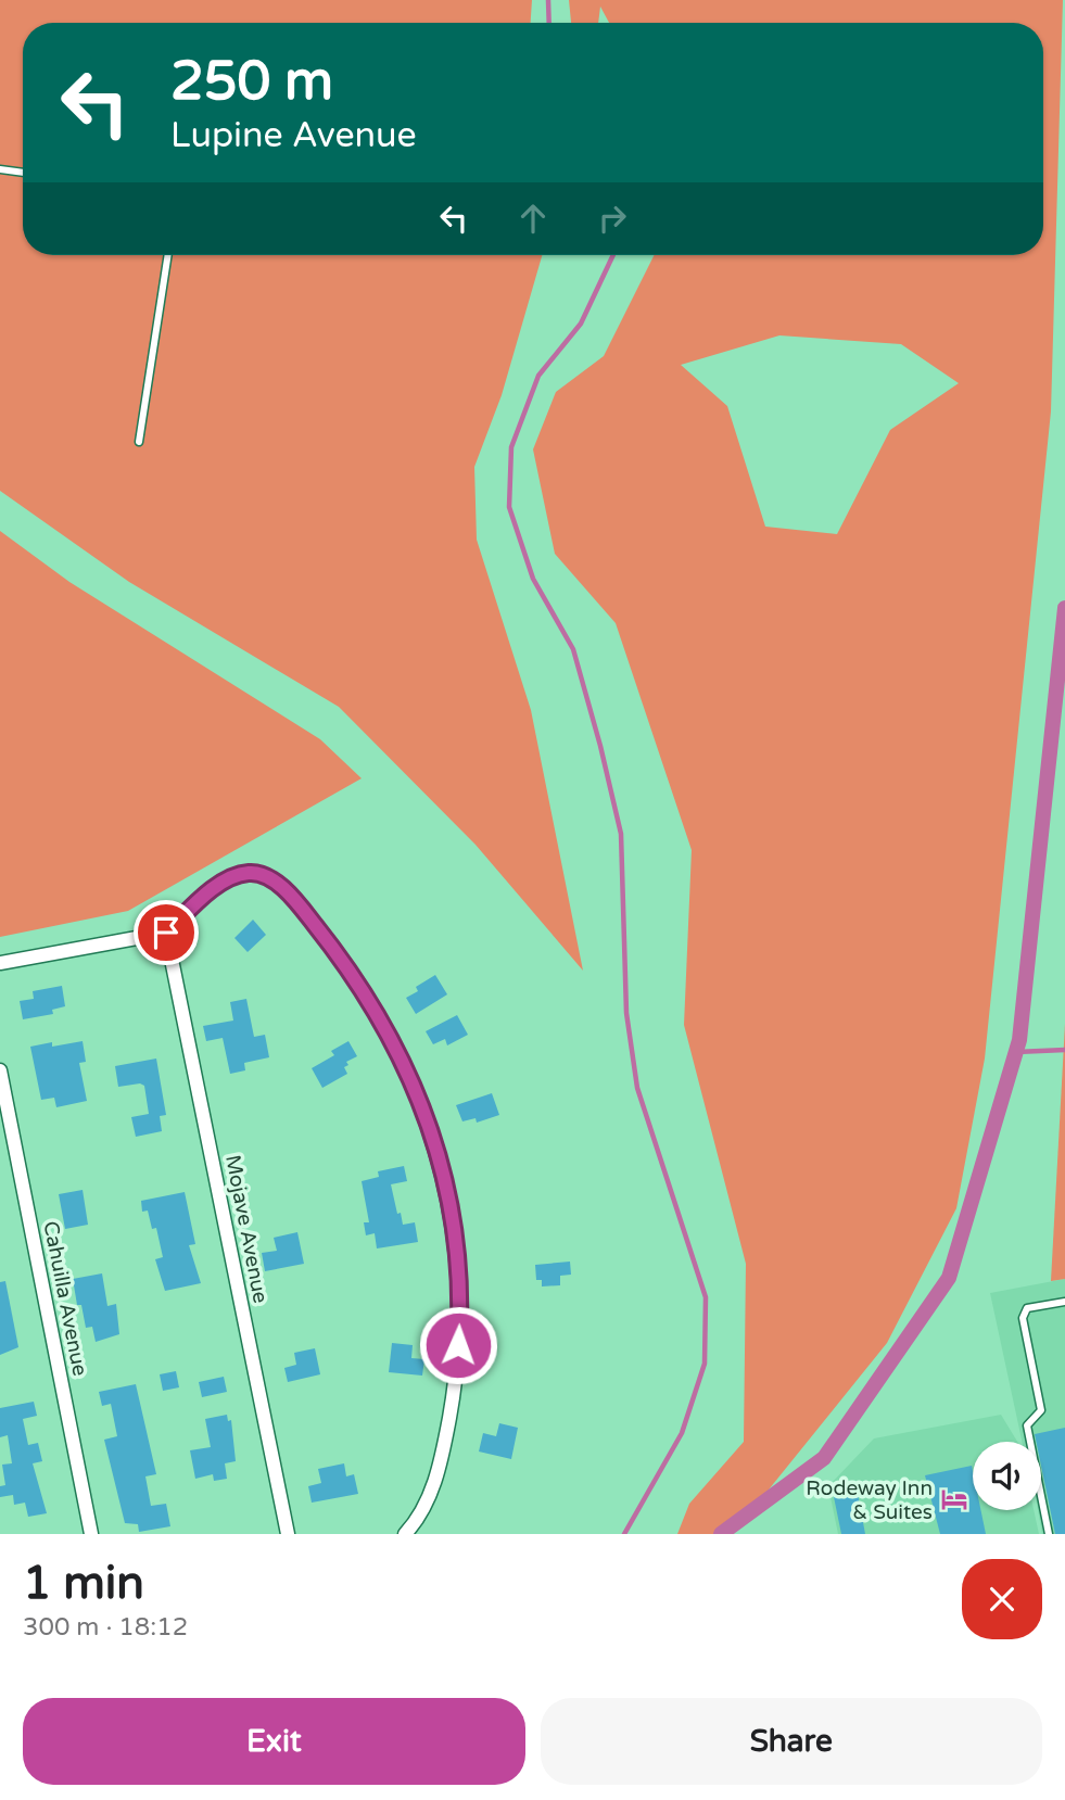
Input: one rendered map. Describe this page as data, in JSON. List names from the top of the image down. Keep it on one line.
{"streets":{"street":["Mojave Avenue","Cahuilla Avenue"]},"places":{"hotel":["Rodeway Inn & Suites"]},"page":{"turn":["250 m","Lupine Avenue"],"heading":["1 min","300 m · 18:12"],"buttons":["Exit","Share"]}}
